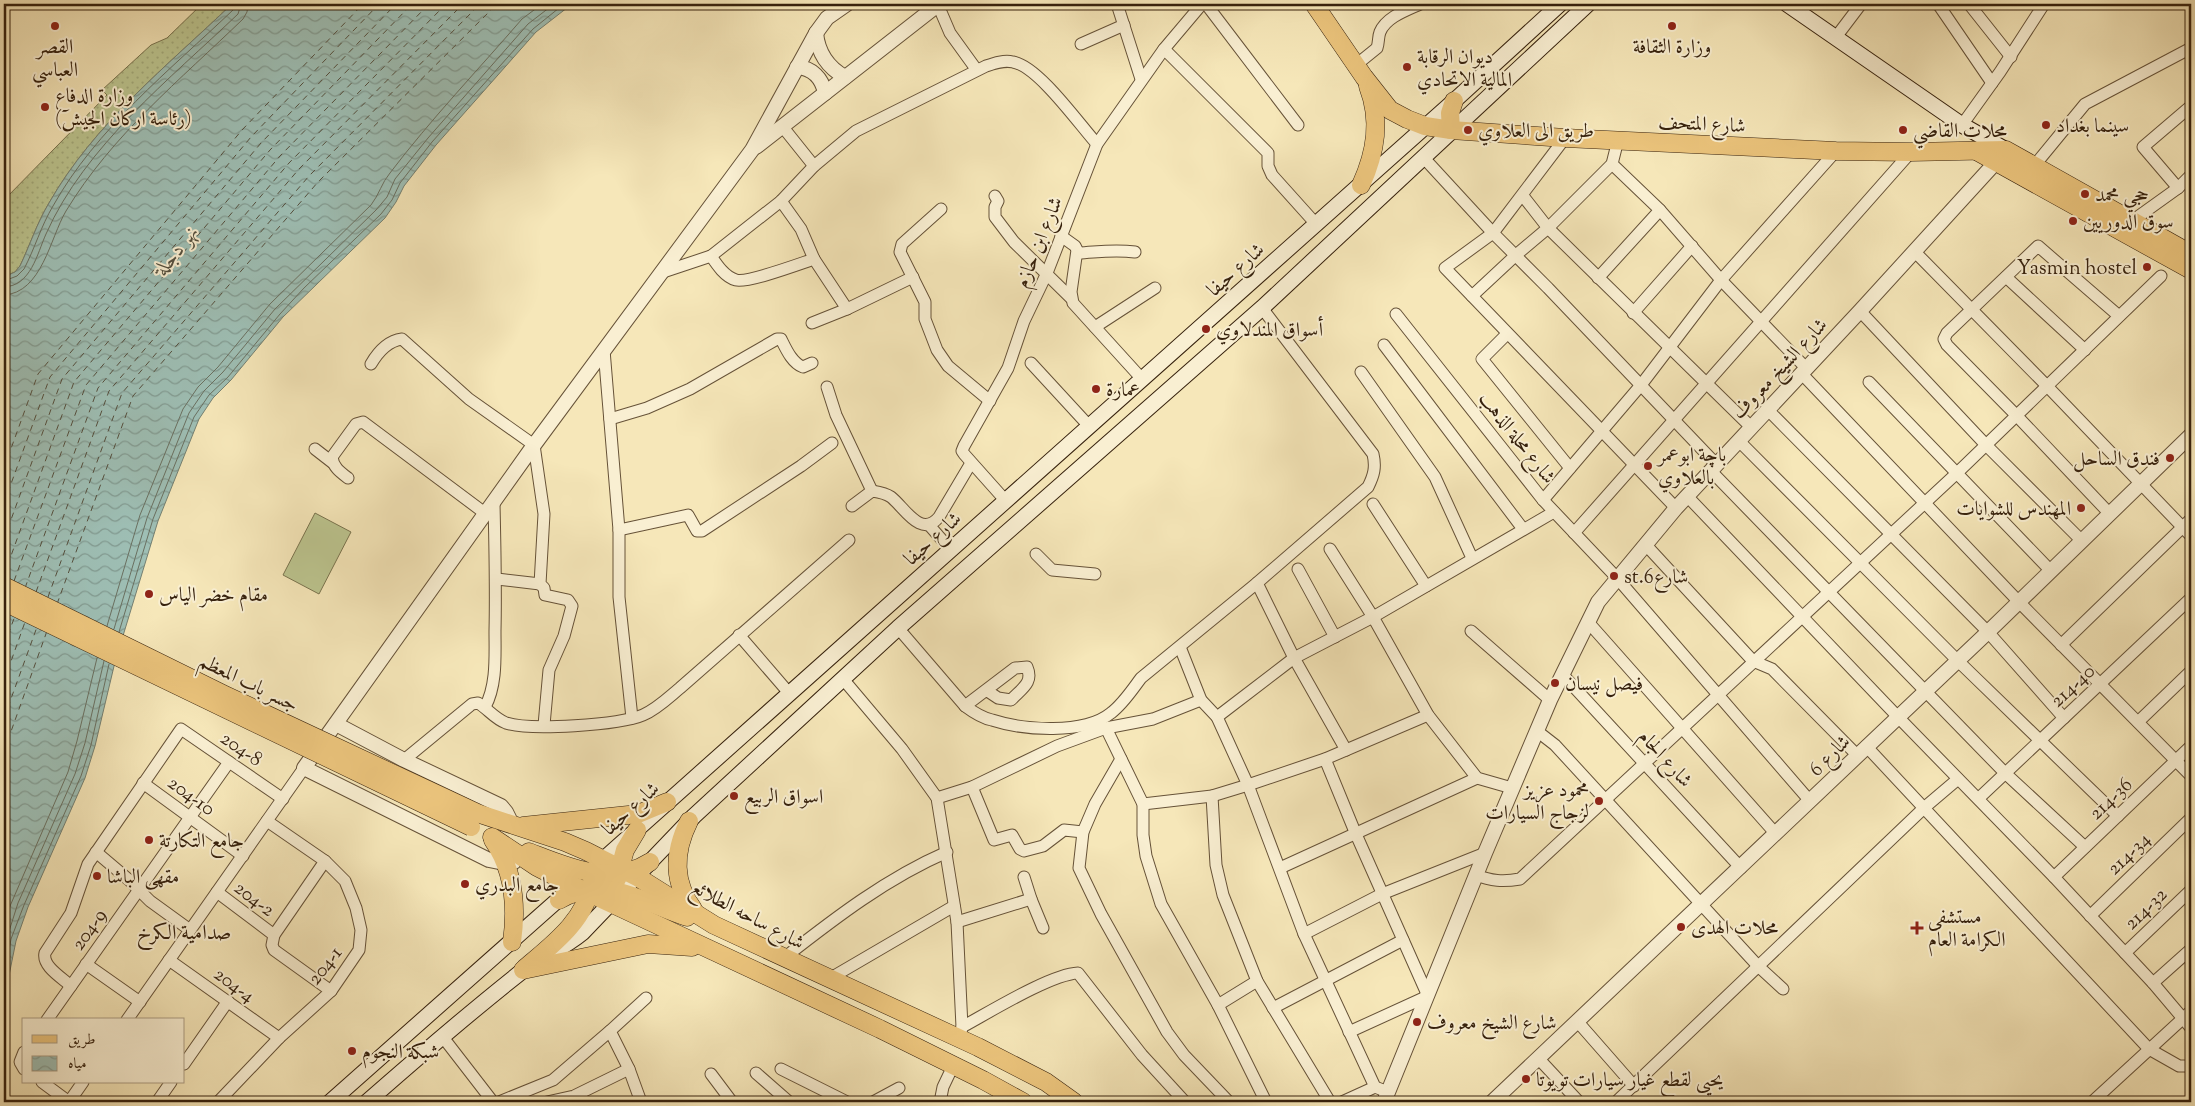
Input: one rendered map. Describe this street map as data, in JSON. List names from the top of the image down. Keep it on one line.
{"streets":{"main road":["شارع المتحف","شارع حيفا","جسر باب المعظم","شارع ساحه الطلائع"],"street":["شارع ابن حازم","شارع الشيخ معروف","شارع محلة الذهب","214-40","204-8","شارع 6","شارع الجام","204-10","214-36","214-34","204-2","214-32","204-9","204-1","204-4"]},"crossings":[["شارع المتحف","شارع حيفا"],["شارع المتحف","شارع الشيخ معروف"],["شارع حيفا","شارع ساحه الطلائع"],["شارع الشيخ معروف","شارع محلة الذهب"],["شارع الشيخ معروف","شارع الجام"],["شارع محلة الذهب","شارع 6"],["جسر باب المعظم","شارع ساحه الطلائع"],["204-8","204-10"],["204-8","204-9"],["شارع 6","شارع الجام"],["204-10","204-9"],["204-2","204-1"],["204-1","204-4"]],"districts":["صدامية الكرخ"],"water":["نهر دجلة"],"places":{"other":["القصر العباسي","وزارة الثقافة","ديوان الرقابة المالية الاتحادي","وزارة الدفاع (رئاسة اركان الجيش)","سينما بغداد","طريق الى العلاوي","محلات القاضي","حجي محمد","سوق الدوريين","Yasmin hostel","أسواق المندلاوي","عمارة","فندق الساحل","باچة ابوعمر بالعلاوي","المهندس للشوايات","st.شارع6","مقام خضر الياس","فيصل نيسان","اسواق الربيع","محمود عزيز لزجاج السيارات","جامع التكارتة","مقهى الباشا","جامع البدري","محلات الهدى","شارع الشيخ معروف","شبكة النجوم","يحيى لقطع غيار سيارات تويوتا"],"health":["مستشفى الكرامة العام"]},"legend":["طريق","مياه"]}
